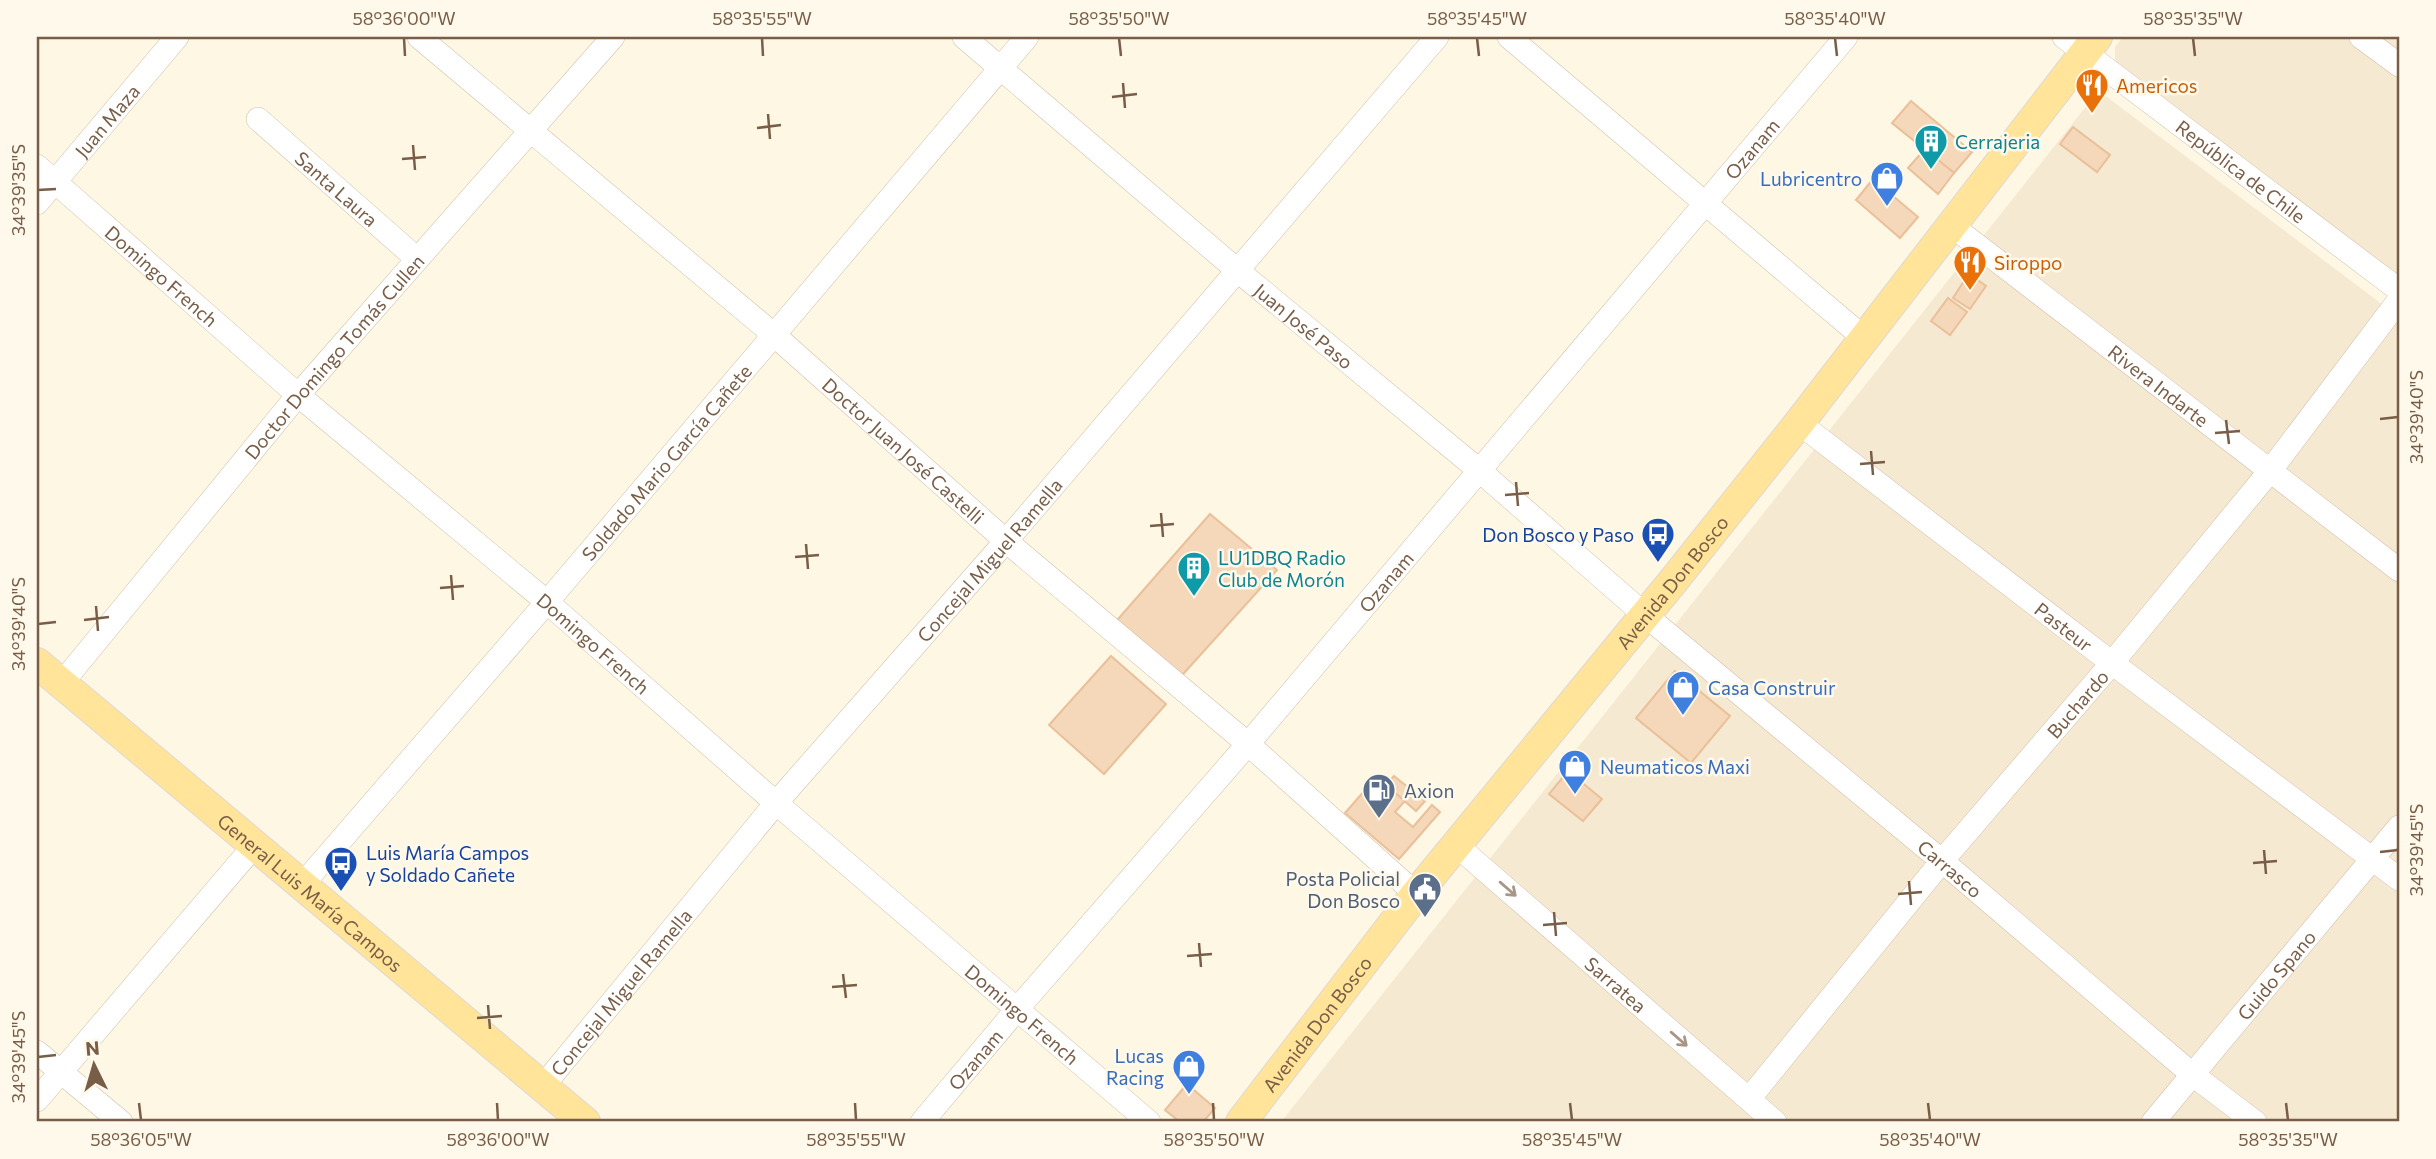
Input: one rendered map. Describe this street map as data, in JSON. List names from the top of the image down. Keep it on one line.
{"streets":{"main road":["Avenida Don Bosco","General Luis María Campos"],"street":["Juan Maza","Ozanam","República de Chile","Santa Laura","Domingo French","Juan José Paso","Doctor Domingo Tomás Cullen","Rivera Indarte","Doctor Juan José Castelli","Soldado Mario García Cañete","Concejal Miguel Ramella","Pasteur","Buchardo","Carrasco","Guido Spano","Sarratea"]},"crossings":[["Juan Maza","Domingo French"],["Ozanam","Domingo French"],["Ozanam","Juan José Paso"],["Ozanam","Doctor Juan José Castelli"],["República de Chile","Avenida Don Bosco"],["Santa Laura","Doctor Domingo Tomás Cullen"],["Domingo French","Doctor Domingo Tomás Cullen"],["Domingo French","Soldado Mario García Cañete"],["Domingo French","Concejal Miguel Ramella"],["Juan José Paso","Soldado Mario García Cañete"],["Juan José Paso","Concejal Miguel Ramella"],["Juan José Paso","Avenida Don Bosco"],["Juan José Paso","Carrasco"],["Doctor Domingo Tomás Cullen","Doctor Juan José Castelli"],["Doctor Domingo Tomás Cullen","General Luis María Campos"],["Rivera Indarte","Avenida Don Bosco"],["Rivera Indarte","Buchardo"],["Doctor Juan José Castelli","Soldado Mario García Cañete"],["Doctor Juan José Castelli","Concejal Miguel Ramella"],["Doctor Juan José Castelli","Avenida Don Bosco"],["Soldado Mario García Cañete","General Luis María Campos"],["Concejal Miguel Ramella","General Luis María Campos"],["Avenida Don Bosco","Pasteur"],["Avenida Don Bosco","Carrasco"],["Avenida Don Bosco","Sarratea"],["Pasteur","Buchardo"],["Pasteur","Guido Spano"],["Buchardo","Carrasco"],["Buchardo","Sarratea"],["Carrasco","Guido Spano"]],"one_way":["Sarratea"],"places":{"restaurant":["Americos","Siroppo"],"building":["Cerrajeria","LU1DBQ Radio Club de Morón"],"shop":["Lubricentro","Casa Construir","Neumaticos Maxi","Lucas Racing"],"bus stop":["Don Bosco y Paso","Luis María Campos y Soldado Cañete"],"fuel station":["Axion"],"public building":["Posta Policial Don Bosco"]},"north":"top","coordinates":["58°36'00\"W","58°35'55\"W","58°35'50\"W","58°35'45\"W","58°35'40\"W","58°35'35\"W","34°39'35\"S","34°39'40\"S","34°39'45\"S","58°36'05\"W"]}
